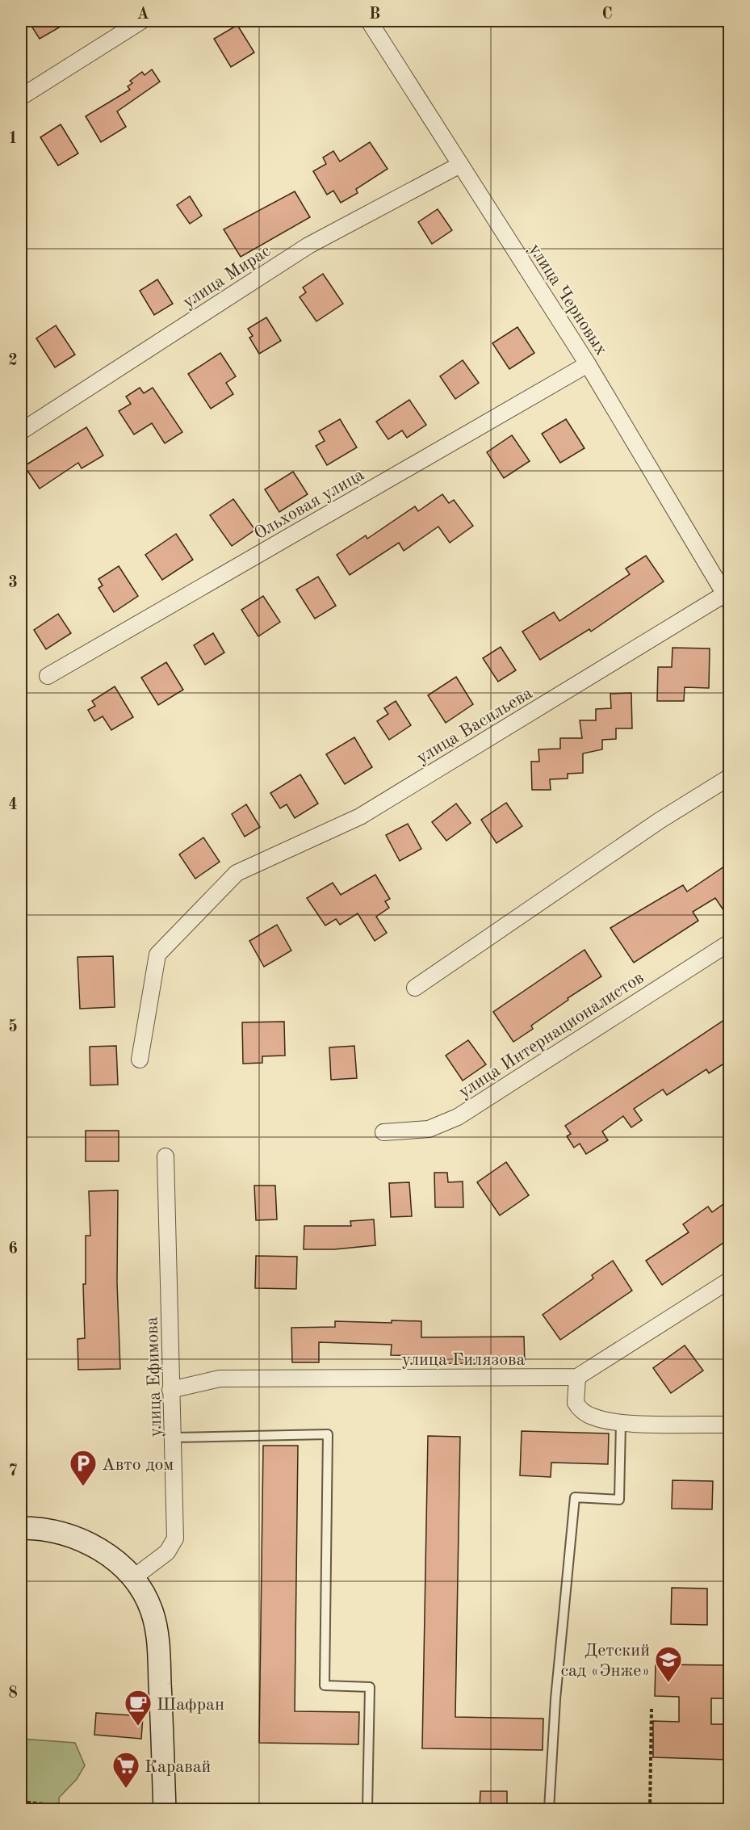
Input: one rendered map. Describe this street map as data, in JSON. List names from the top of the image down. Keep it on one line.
{"streets":{"street":["улица Мирас","улица Черновых","Ольховая улица","улица Васильева","улица Интернационалистов","улица Гилязова","улица Ефимова"]},"crossings":[["улица Мирас","улица Черновых"],["улица Черновых","Ольховая улица"],["улица Черновых","улица Васильева"],["улица Гилязова","улица Ефимова"]],"places":{"parking":["Авто дом"],"school or university":["Детский сад «Энже»"],"cafe":["Шафран"],"supermarket":["Каравай"]},"grid":{"columns":["A","B","C"],"rows":["1","2","3","4","5","6","7","8"]}}
